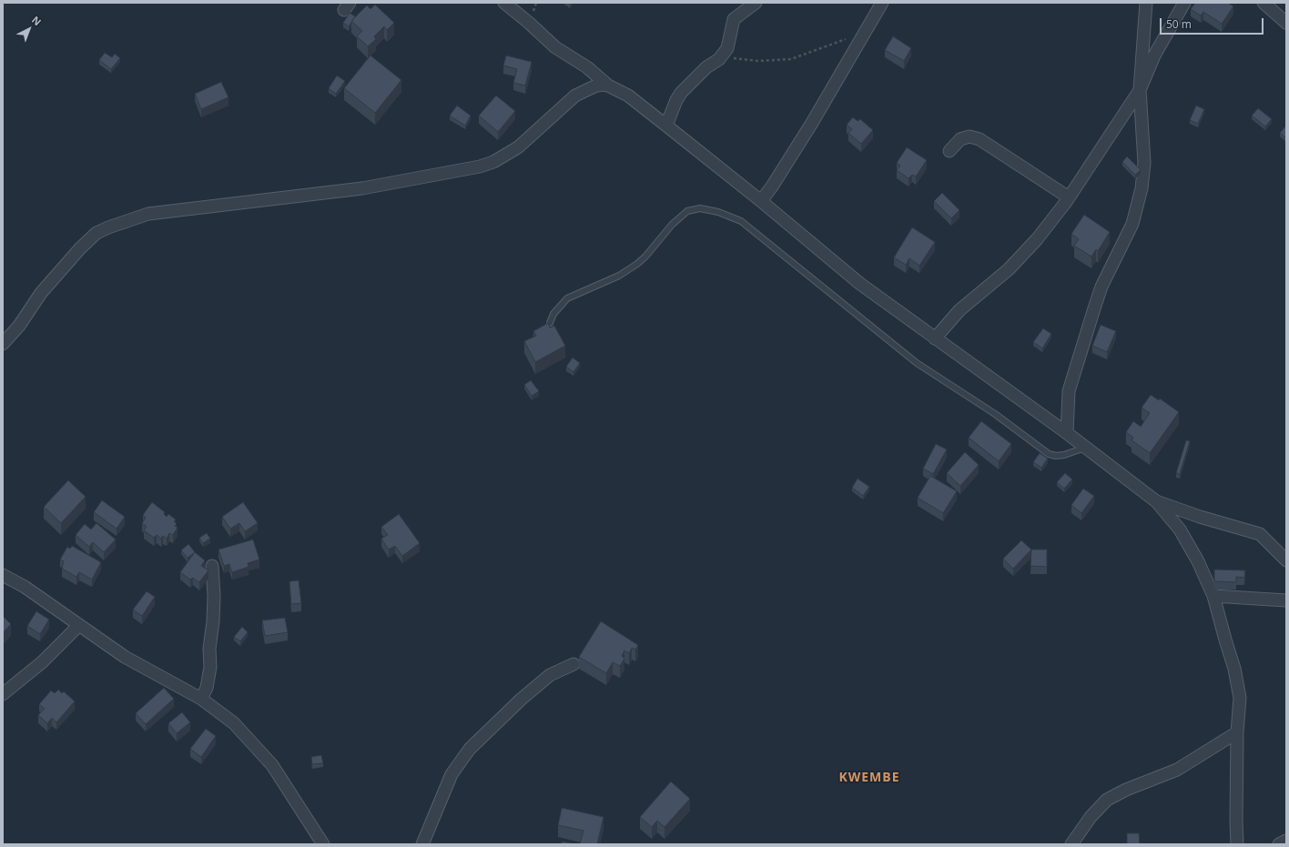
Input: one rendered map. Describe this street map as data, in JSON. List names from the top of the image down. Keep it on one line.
{"districts":["KWEMBE"],"scale_bar":"50 m","north":"top right"}
